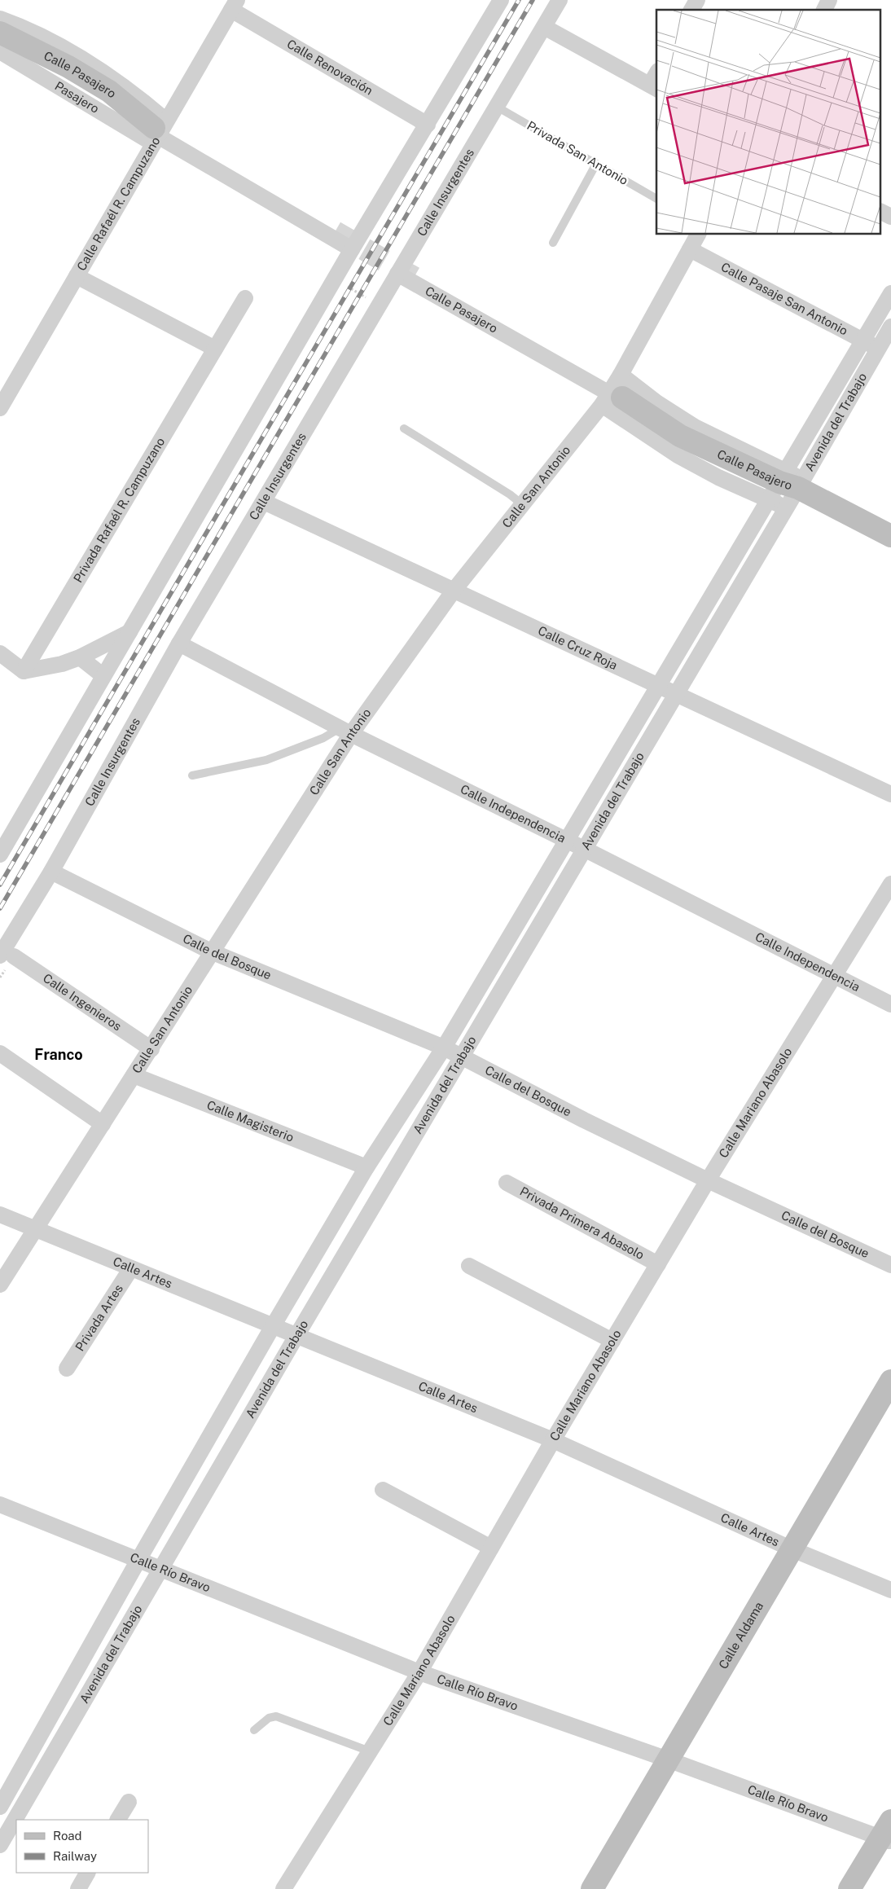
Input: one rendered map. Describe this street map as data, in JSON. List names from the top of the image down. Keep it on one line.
{"streets":{"street":["Calle Renovación","Calle Pasajero","Pasajero","Calle Insurgentes","Calle Rafaél R. Campuzano","Calle Pasaje San Antonio","Avenida del Trabajo","Calle San Antonio","Privada Rafaél R. Campuzano","Calle Cruz Roja","Calle Independencia","Calle del Bosque","Calle Ingenieros","Calle Mariano Abasolo","Calle Magisterio","Privada Primera Abasolo","Calle Artes","Privada Artes","Calle Río Bravo","Calle Aldama"],"lane":["Privada San Antonio"]},"crossings":[["Calle Renovación","Calle Rafaél R. Campuzano"],["Calle Pasajero","Pasajero"],["Calle Pasajero","Calle Insurgentes"],["Calle Pasajero","Calle Rafaél R. Campuzano"],["Calle Pasajero","Avenida del Trabajo"],["Calle Pasajero","Calle San Antonio"],["Pasajero","Calle Rafaél R. Campuzano"],["Privada San Antonio","Calle Insurgentes"],["Calle Insurgentes","Calle Cruz Roja"],["Calle Insurgentes","Calle Independencia"],["Calle Insurgentes","Calle del Bosque"],["Calle Insurgentes","Calle Ingenieros"],["Calle Pasaje San Antonio","Avenida del Trabajo"],["Calle Pasaje San Antonio","Calle San Antonio"],["Avenida del Trabajo","Calle Cruz Roja"],["Avenida del Trabajo","Calle Independencia"],["Avenida del Trabajo","Calle del Bosque"],["Avenida del Trabajo","Calle Magisterio"],["Avenida del Trabajo","Calle Artes"],["Avenida del Trabajo","Calle Río Bravo"],["Calle San Antonio","Calle Cruz Roja"],["Calle San Antonio","Calle Independencia"],["Calle San Antonio","Calle del Bosque"],["Calle San Antonio","Calle Ingenieros"],["Calle San Antonio","Calle Magisterio"],["Calle San Antonio","Calle Artes"],["Calle Independencia","Calle Mariano Abasolo"],["Calle del Bosque","Calle Mariano Abasolo"],["Calle Mariano Abasolo","Privada Primera Abasolo"],["Calle Mariano Abasolo","Calle Artes"],["Calle Mariano Abasolo","Calle Río Bravo"],["Calle Artes","Privada Artes"],["Calle Artes","Calle Aldama"],["Calle Río Bravo","Calle Aldama"]],"districts":["Franco"],"legend":["Road","Railway"]}
